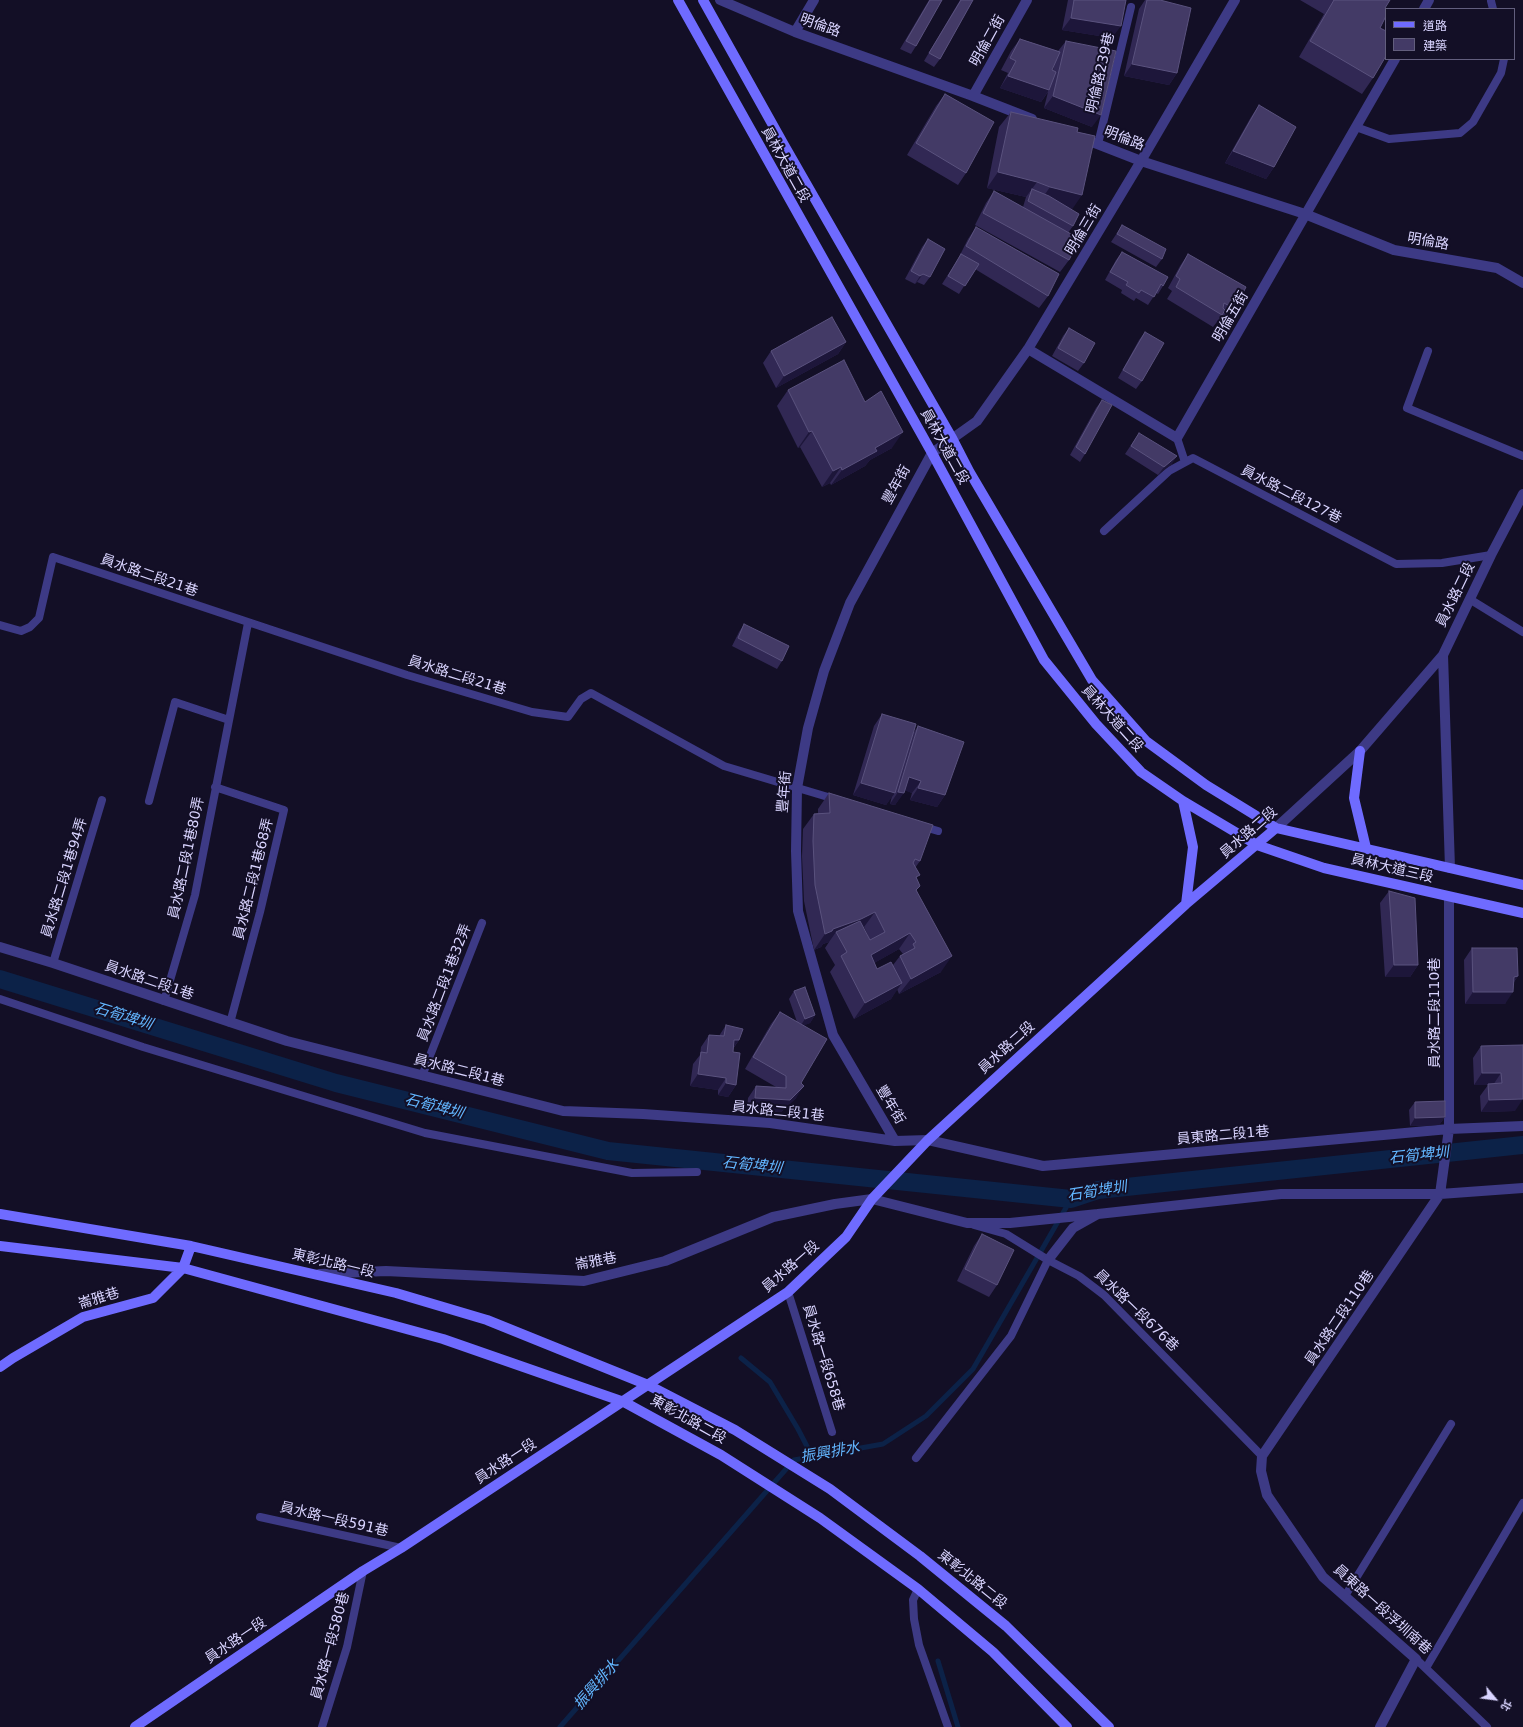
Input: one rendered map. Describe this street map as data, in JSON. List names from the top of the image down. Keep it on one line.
{"streets":{"street":["明倫路","明倫二街","員林大道二段","明倫三街","明倫五街","豐年街","員水路二段","員林大道三段","員水路二段1巷","員水路二段110巷","員東路二段1巷","崙雅巷","東彰北路一段","員水路一段","員水路一段676巷","東彰北路二段","員東路一段浮圳南巷"],"lane":["明倫路239巷","員水路二段127巷","員水路二段21巷","員水路二段1巷80弄","員水路二段1巷94弄","員水路二段1巷68弄","員水路二段1巷32弄","員水路一段658巷","員水路一段591巷","員水路一段580巷"]},"crossings":[["明倫路","明倫二街"],["明倫路","明倫路239巷"],["明倫路","明倫三街"],["明倫路","明倫五街"],["員林大道二段","明倫三街"],["員林大道二段","豐年街"],["員林大道二段","員水路二段"],["員林大道二段","員林大道三段"],["明倫三街","豐年街"],["豐年街","員水路二段21巷"],["豐年街","員水路二段1巷"],["員水路二段127巷","員水路二段"],["員水路二段21巷","員水路二段1巷80弄"],["員水路二段","員林大道三段"],["員水路二段","員水路二段1巷"],["員水路二段","員東路二段1巷"],["員水路二段","崙雅巷"],["員水路二段","員水路一段"],["員水路二段","員水路一段676巷"],["員水路二段1巷80弄","員水路二段1巷68弄"],["員水路二段1巷80弄","員水路二段1巷"],["員林大道三段","員水路二段110巷"],["員水路二段1巷94弄","員水路二段1巷"],["員水路二段1巷68弄","員水路二段1巷"],["員水路二段1巷","員水路二段1巷32弄"],["員水路二段1巷","員東路二段1巷"],["員水路二段110巷","員東路二段1巷"],["員水路二段110巷","員水路一段676巷"],["員水路二段110巷","員東路一段浮圳南巷"],["崙雅巷","東彰北路一段"],["崙雅巷","員水路一段"],["崙雅巷","員水路一段676巷"],["東彰北路一段","員水路一段"],["東彰北路一段","東彰北路二段"],["員水路一段","員水路一段676巷"],["員水路一段","員水路一段658巷"],["員水路一段","東彰北路二段"],["員水路一段","員水路一段591巷"],["員水路一段","員水路一段580巷"],["員水路一段676巷","員東路一段浮圳南巷"]],"water":["石筍埤圳","振興排水"],"legend":["道路","建築"],"north":"bottom right"}
